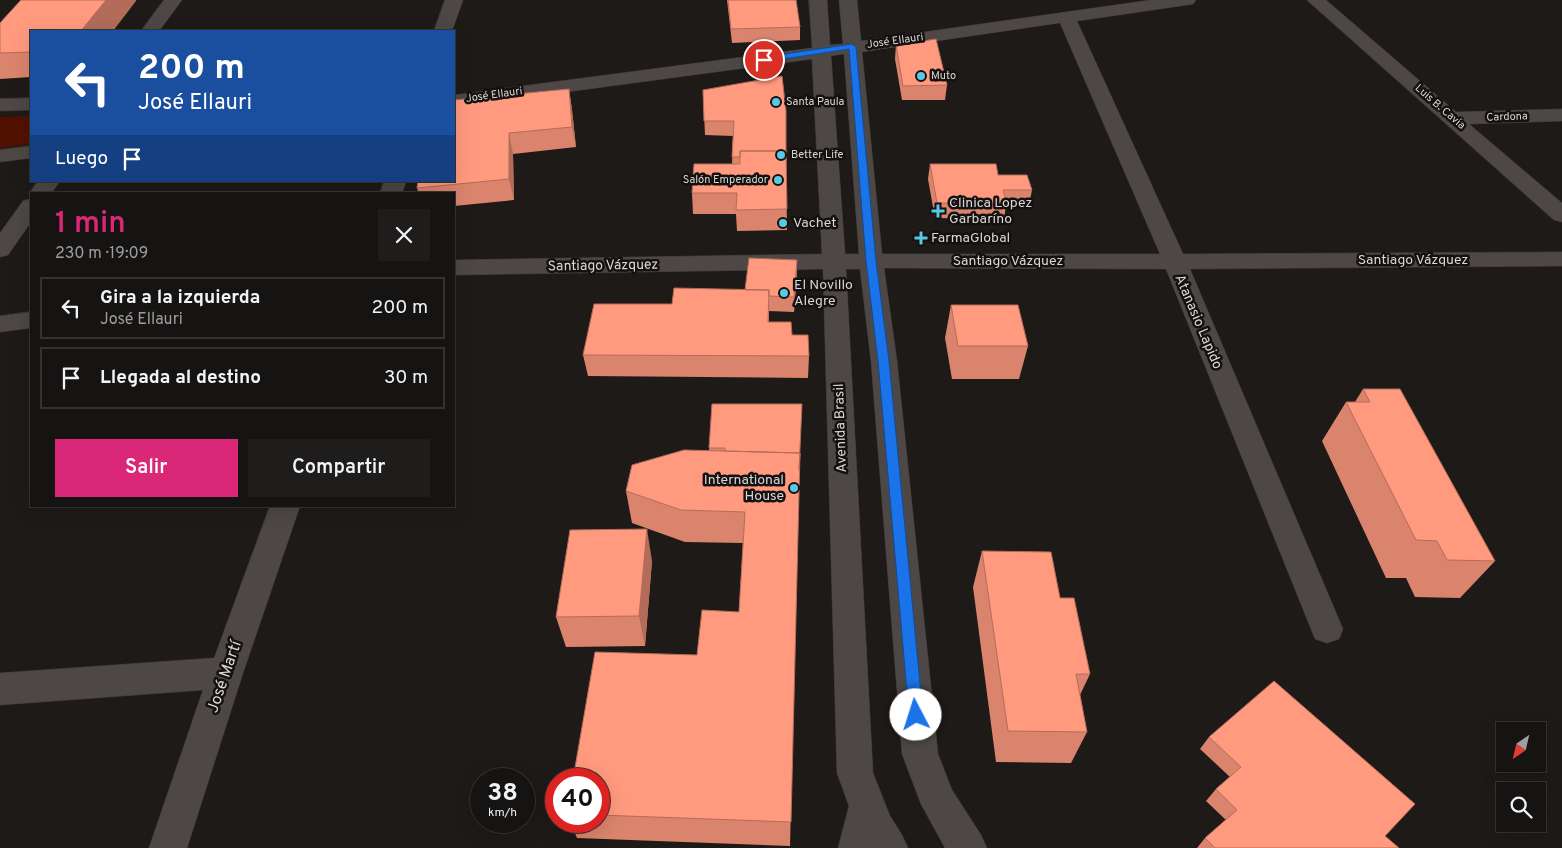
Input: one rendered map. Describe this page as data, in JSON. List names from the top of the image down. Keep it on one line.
{"streets":{"street":["José Ellauri","Luis B. Cavia","Cardona","Santiago Vázquez","Atanasio Lapido","Avenida Brasil","José Martí"]},"crossings":[["José Ellauri","Atanasio Lapido"],["José Ellauri","Avenida Brasil"],["Luis B. Cavia","Cardona"],["Santiago Vázquez","Atanasio Lapido"],["Santiago Vázquez","Avenida Brasil"]],"places":{"other":["Muto","Santa Paula","Better Life","Salón Emperador","Vachet","El Novillo Alegre","International House"],"health":["Clinica Lopez Garbaríno","FarmaGlobal"]},"north":"bottom left","page":{"turn":["200 m","José Ellauri"],"then":"Luego","heading":["1 min","230 m · 19:09"],"list":[{"name":"Gira a la izquierda","note":"José Ellauri","value":"200 m"},{"name":"Llegada al destino","value":"30 m"}],"buttons":["Salir","Compartir"],"speed":"38 km/h","limit":"40"}}
